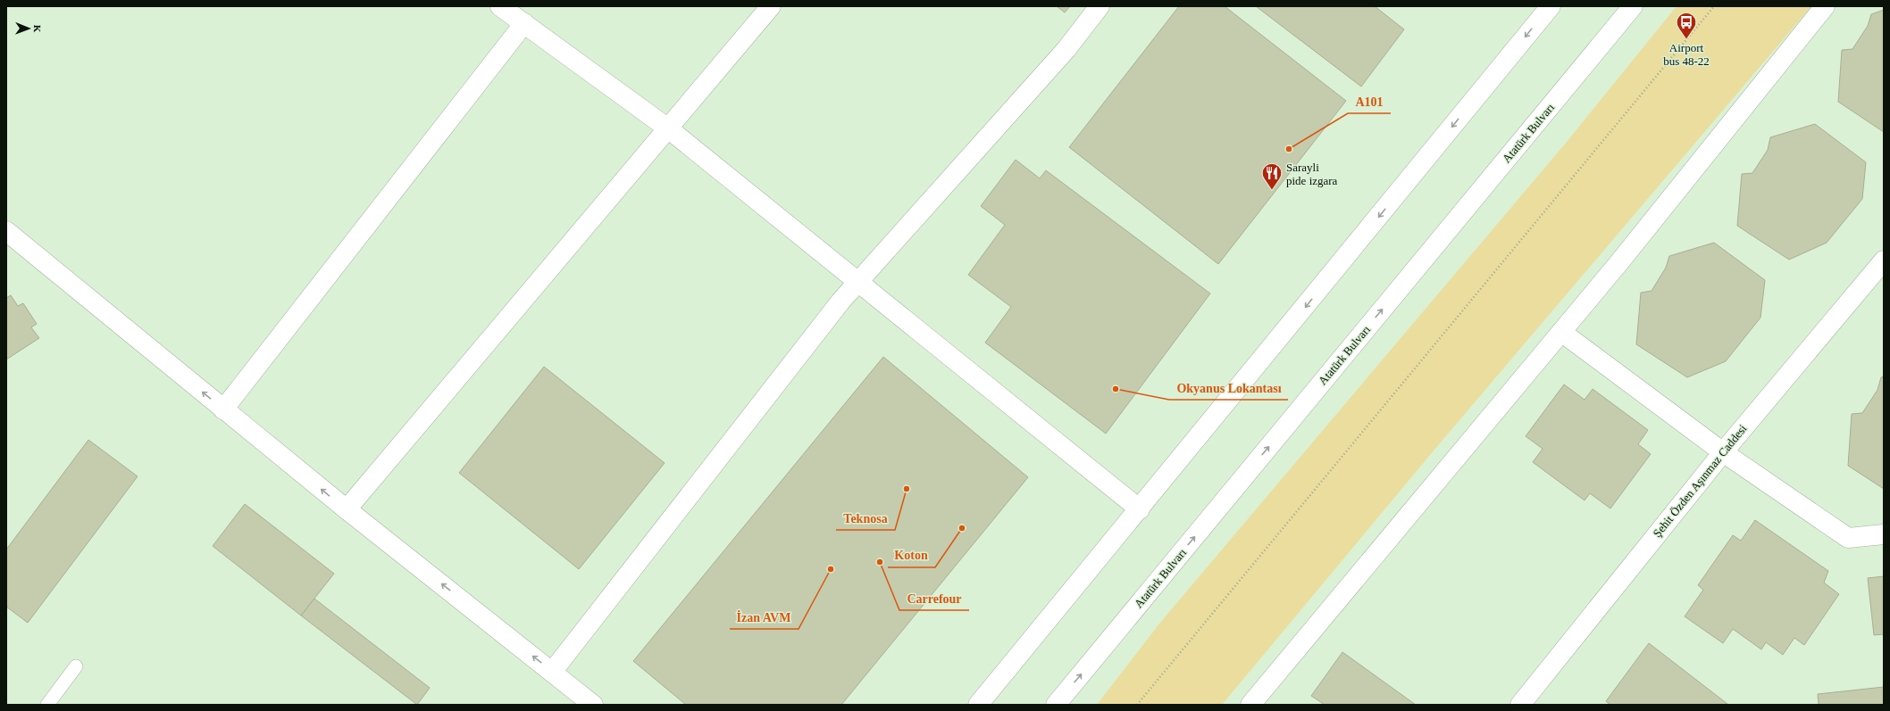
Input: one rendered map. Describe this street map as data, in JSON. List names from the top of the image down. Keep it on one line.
{"streets":{"street":["Atatürk Bulvarı","Şehit Özden Aşınmaz Caddesi"]},"places":{"bus stop":["Airport bus 48-22"],"other":["A101","Okyanus Lokantası","Teknosa","Koton","Carrefour","İzan AVM"],"restaurant":["Sarayli pide izgara"]},"north":"right"}
